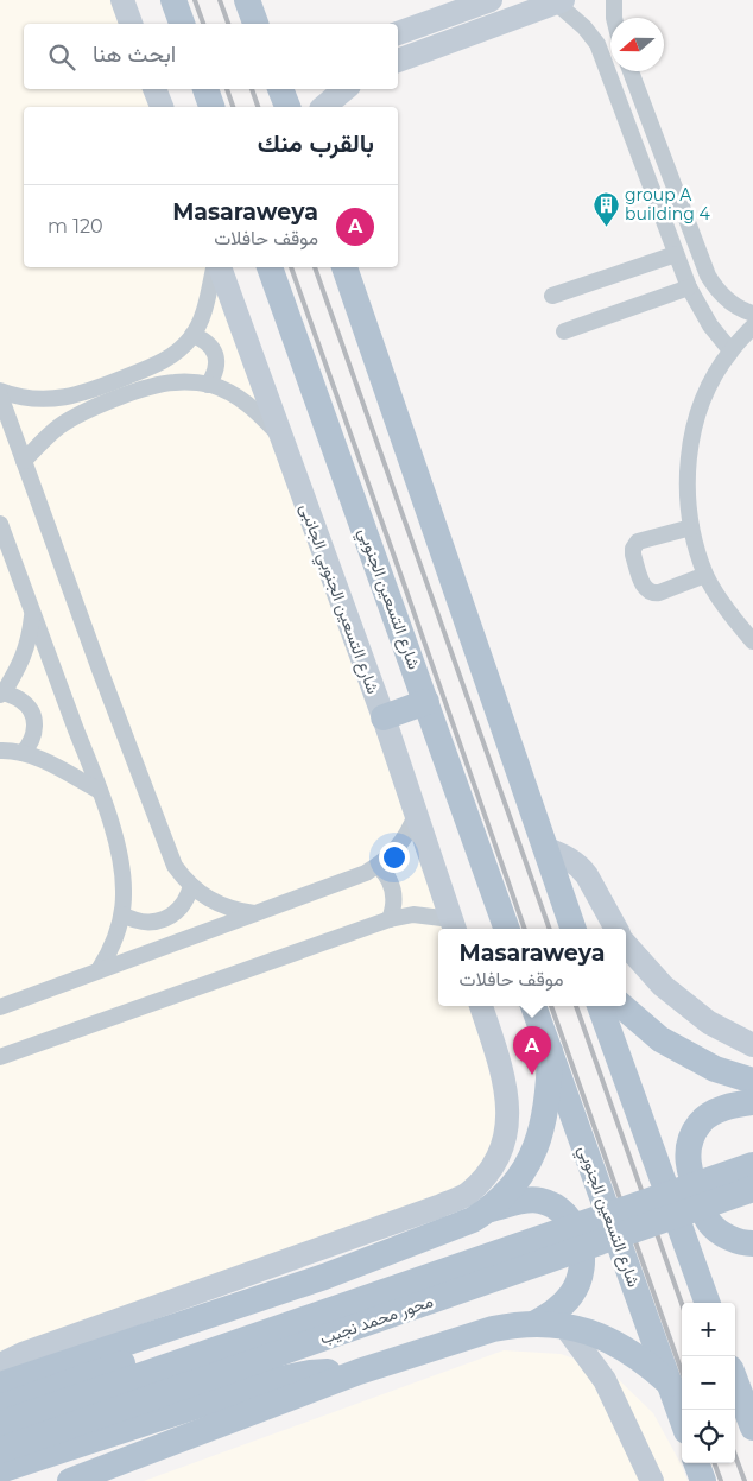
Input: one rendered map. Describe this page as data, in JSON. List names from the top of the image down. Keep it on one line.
{"streets":{"main road":["شارع التسعين الجنوبي","محور محمد نجيب"],"street":["شارع التسعين الجنوبي الجانبى"]},"places":{"building":["group A building 4"]},"north":"left","page":{"search":"ابحث هنا","heading":"بالقرب منك","list":[{"mark":"A","name":"Masaraweya","note":"موقف حافلات","value":"120 m"}],"popup":["Masaraweya","موقف حافلات"],"pins":"A","map_buttons":["+","−"]}}
